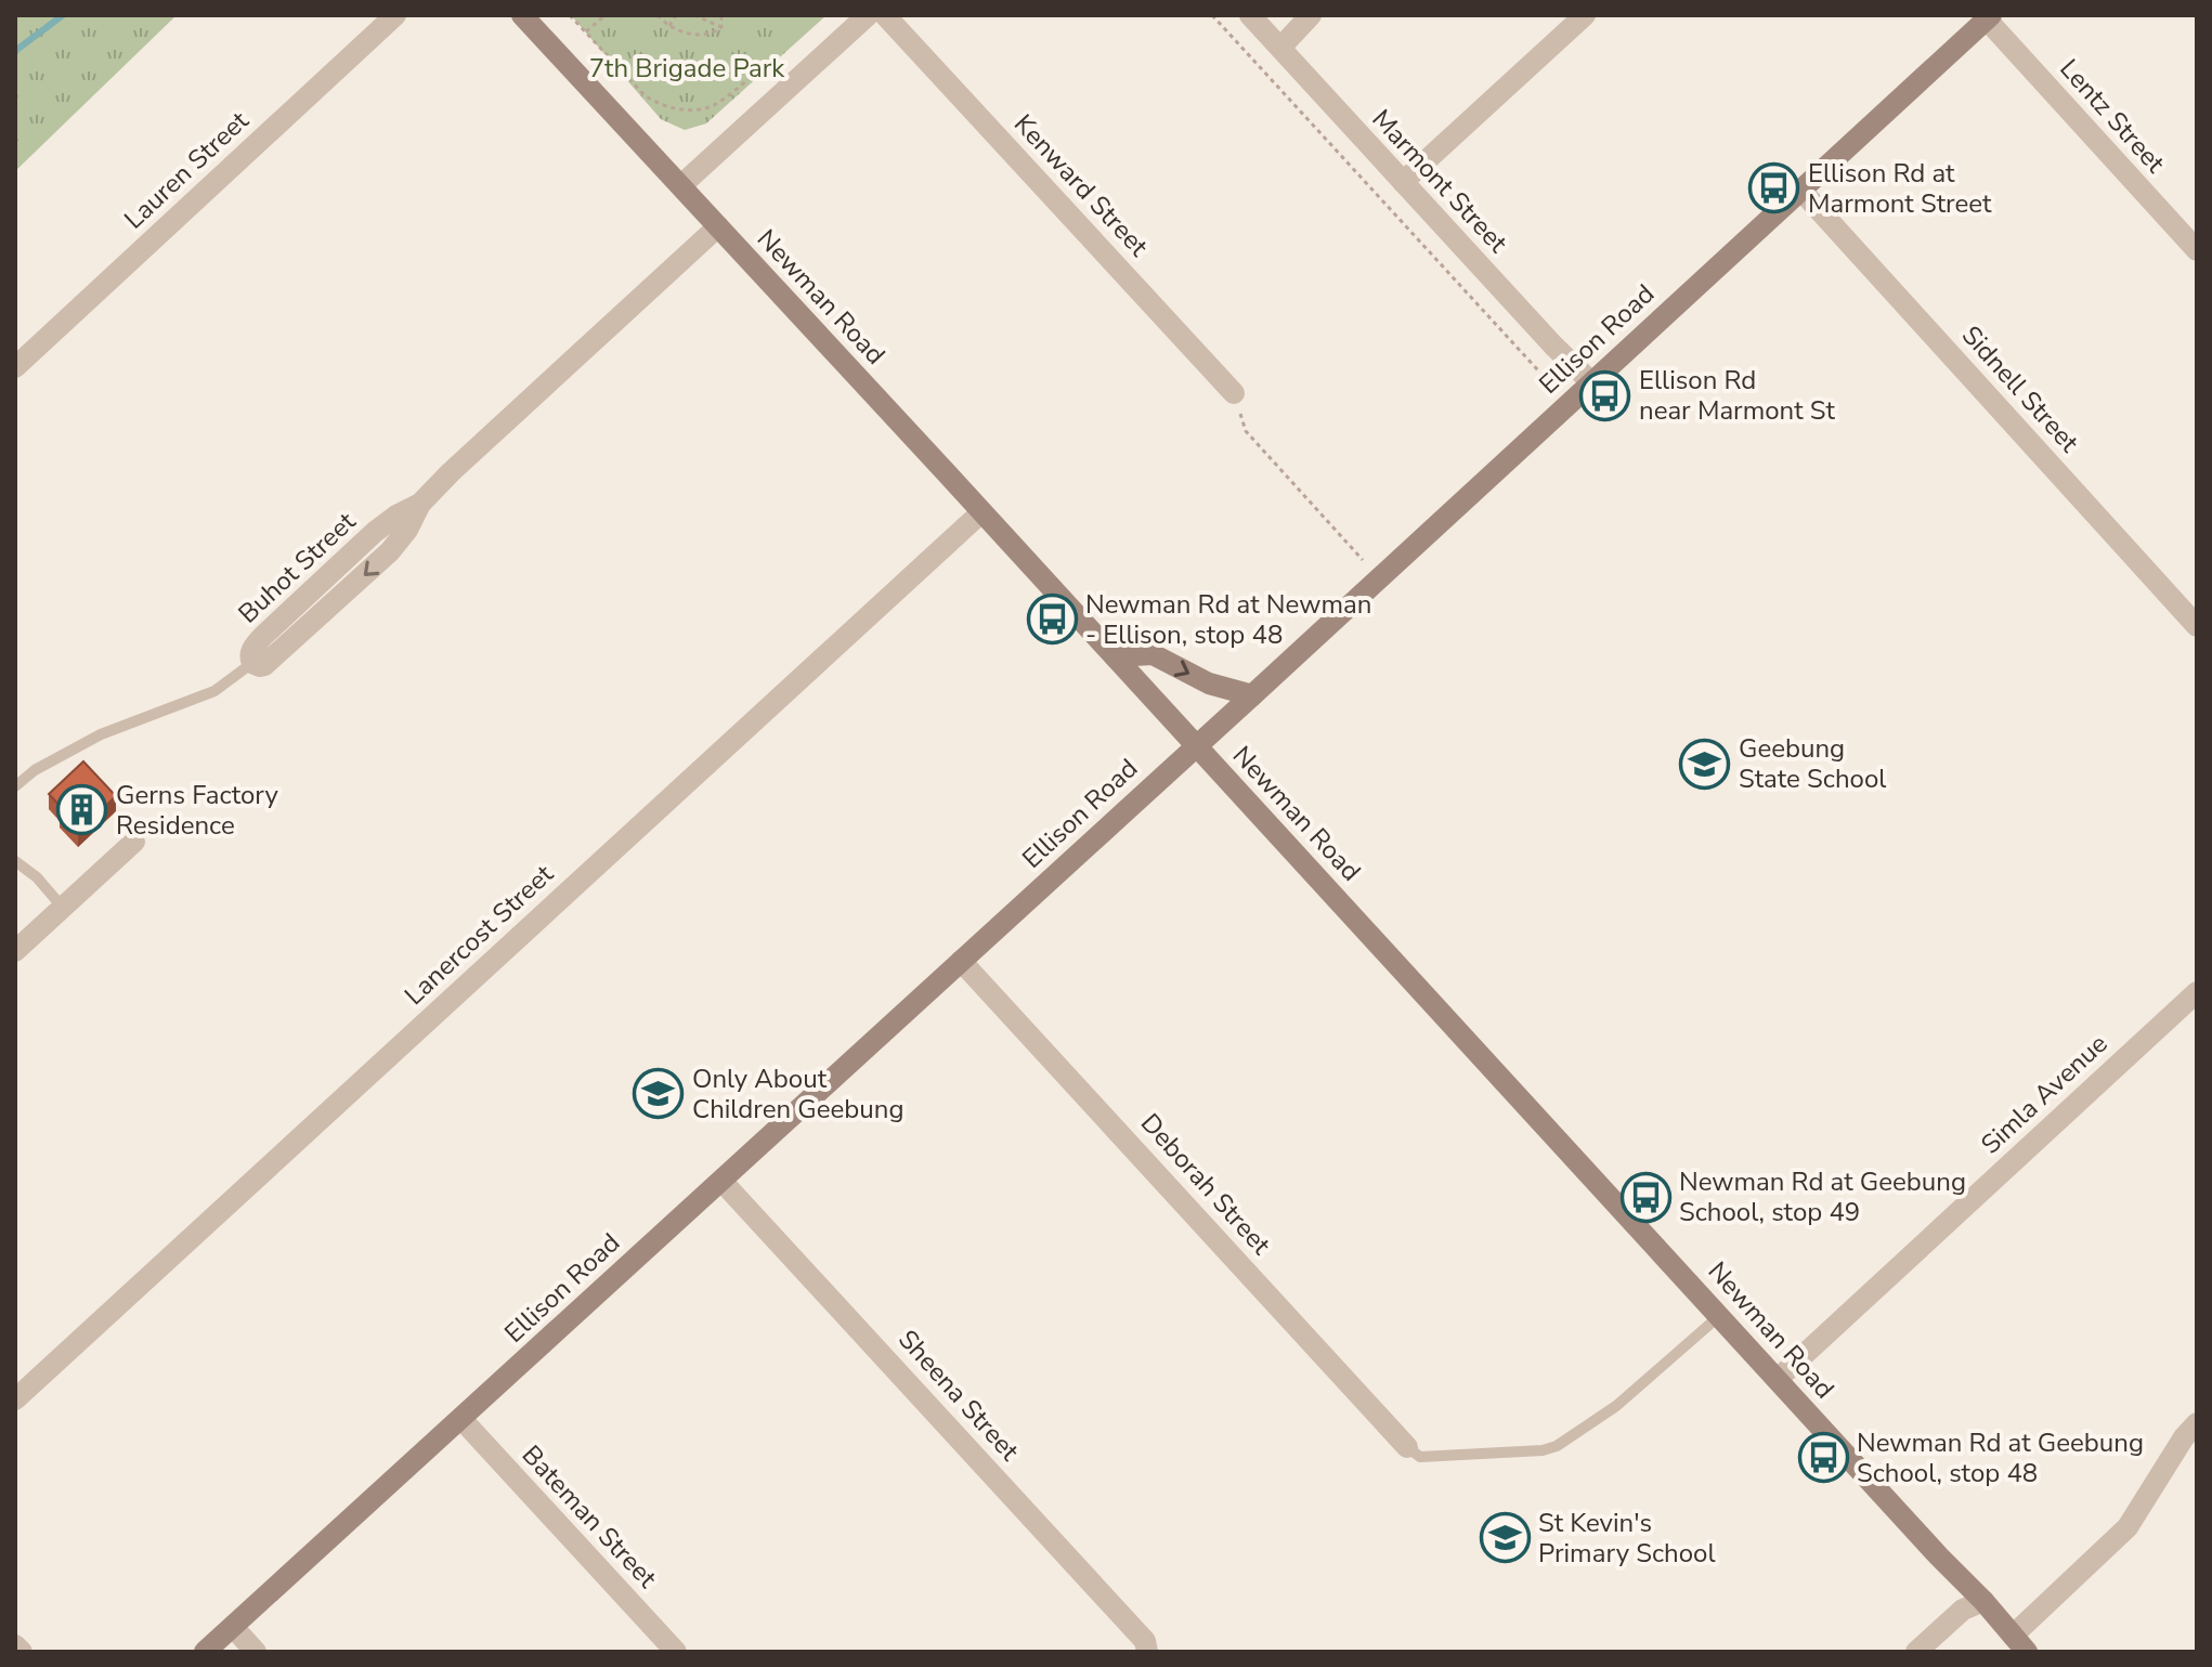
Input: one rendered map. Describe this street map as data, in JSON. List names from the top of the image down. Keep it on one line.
{"streets":{"street":["Lentz Street","Lauren Street","Marmont Street","Kenward Street","Newman Road","Ellison Road","Sidnell Street","Buhot Street","Lanercost Street","Simla Avenue","Deborah Street","Sheena Street","Bateman Street"]},"crossings":[["Lentz Street","Ellison Road"],["Marmont Street","Ellison Road"],["Newman Road","Ellison Road"],["Newman Road","Buhot Street"],["Newman Road","Lanercost Street"],["Newman Road","Simla Avenue"],["Ellison Road","Sidnell Street"],["Ellison Road","Deborah Street"],["Ellison Road","Sheena Street"],["Ellison Road","Bateman Street"]],"parks":["7th Brigade Park"],"places":{"bus stop":["Ellison Rd at Marmont Street","Ellison Rd near Marmont St","Newman Rd at Newman - Ellison, stop 48","Newman Rd at Geebung School, stop 49","Newman Rd at Geebung School, stop 48"],"school or university":["Geebung State School","Only About Children Geebung","St Kevin's Primary School"],"building":["Gerns Factory Residence"]}}
